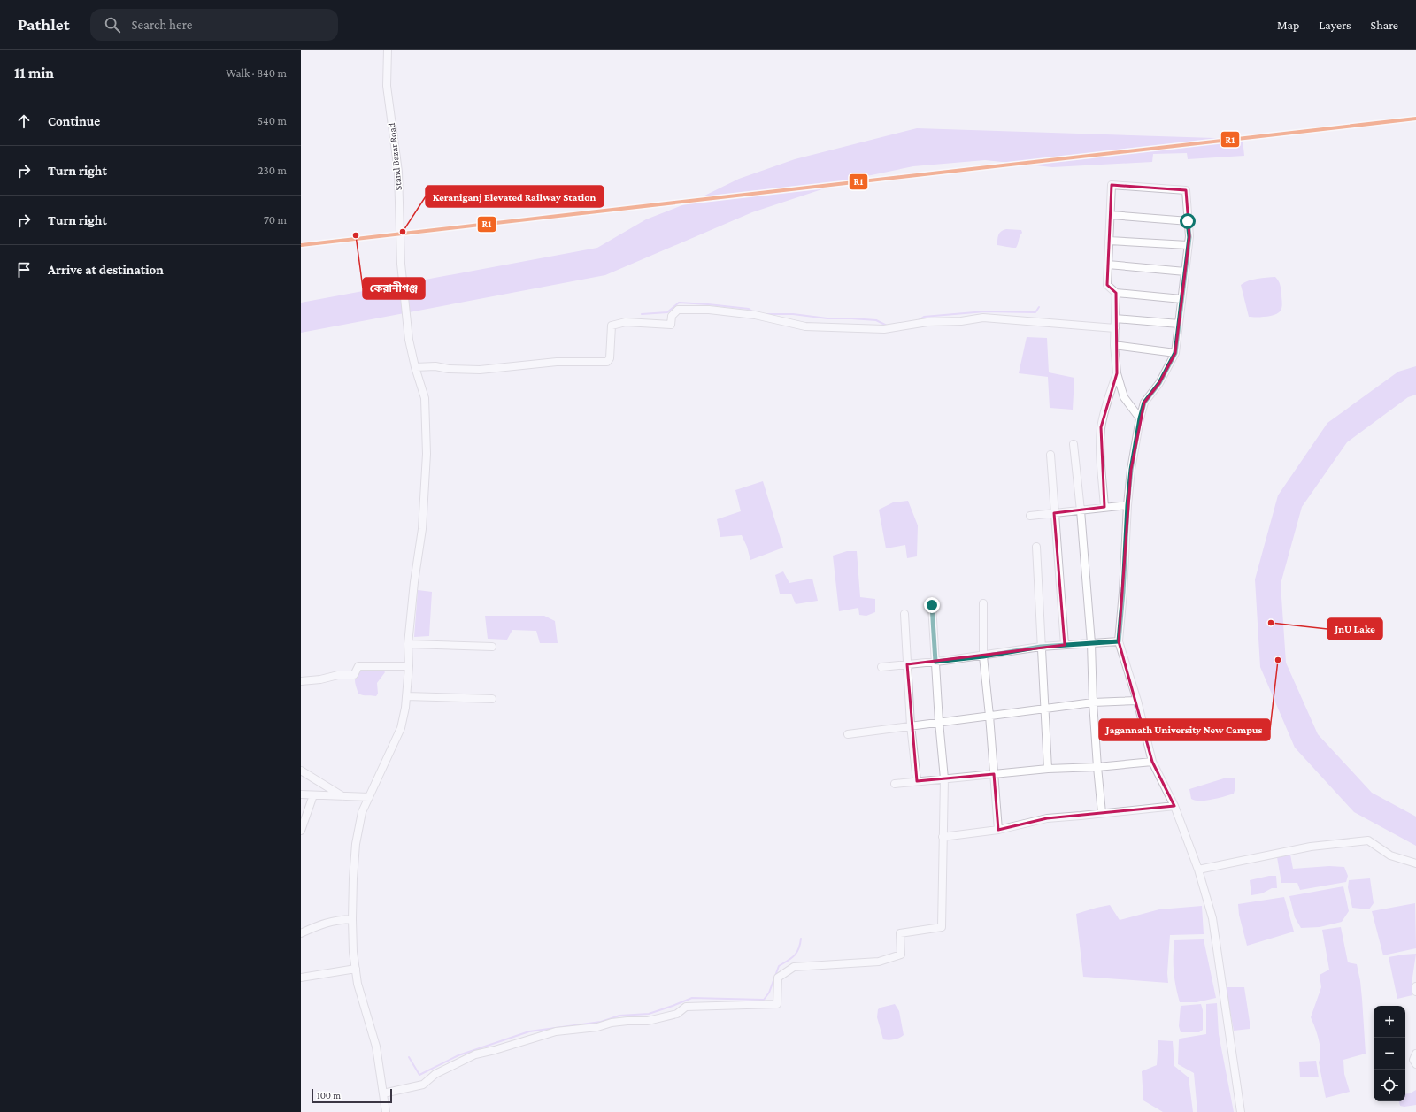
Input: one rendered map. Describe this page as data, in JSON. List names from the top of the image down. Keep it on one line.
{"streets":{"street":["Stand Bazar Road"]},"places":["Keraniganj Elevated Railway Station","কেরানীগঞ্জ","JnU Lake","Jagannath University New Campus"],"lines":["transit line R1"],"scale_bar":"100 m","page":{"header":"Pathlet","search":"Search here","nav":["Map","Layers","Share"],"heading":["11 min","Walk · 840 m"],"list":[["Continue","540 m"],["Turn right","230 m"],["Turn right","70 m"],"Arrive at destination"],"map_buttons":["+","−"],"scale":"100 m"}}
